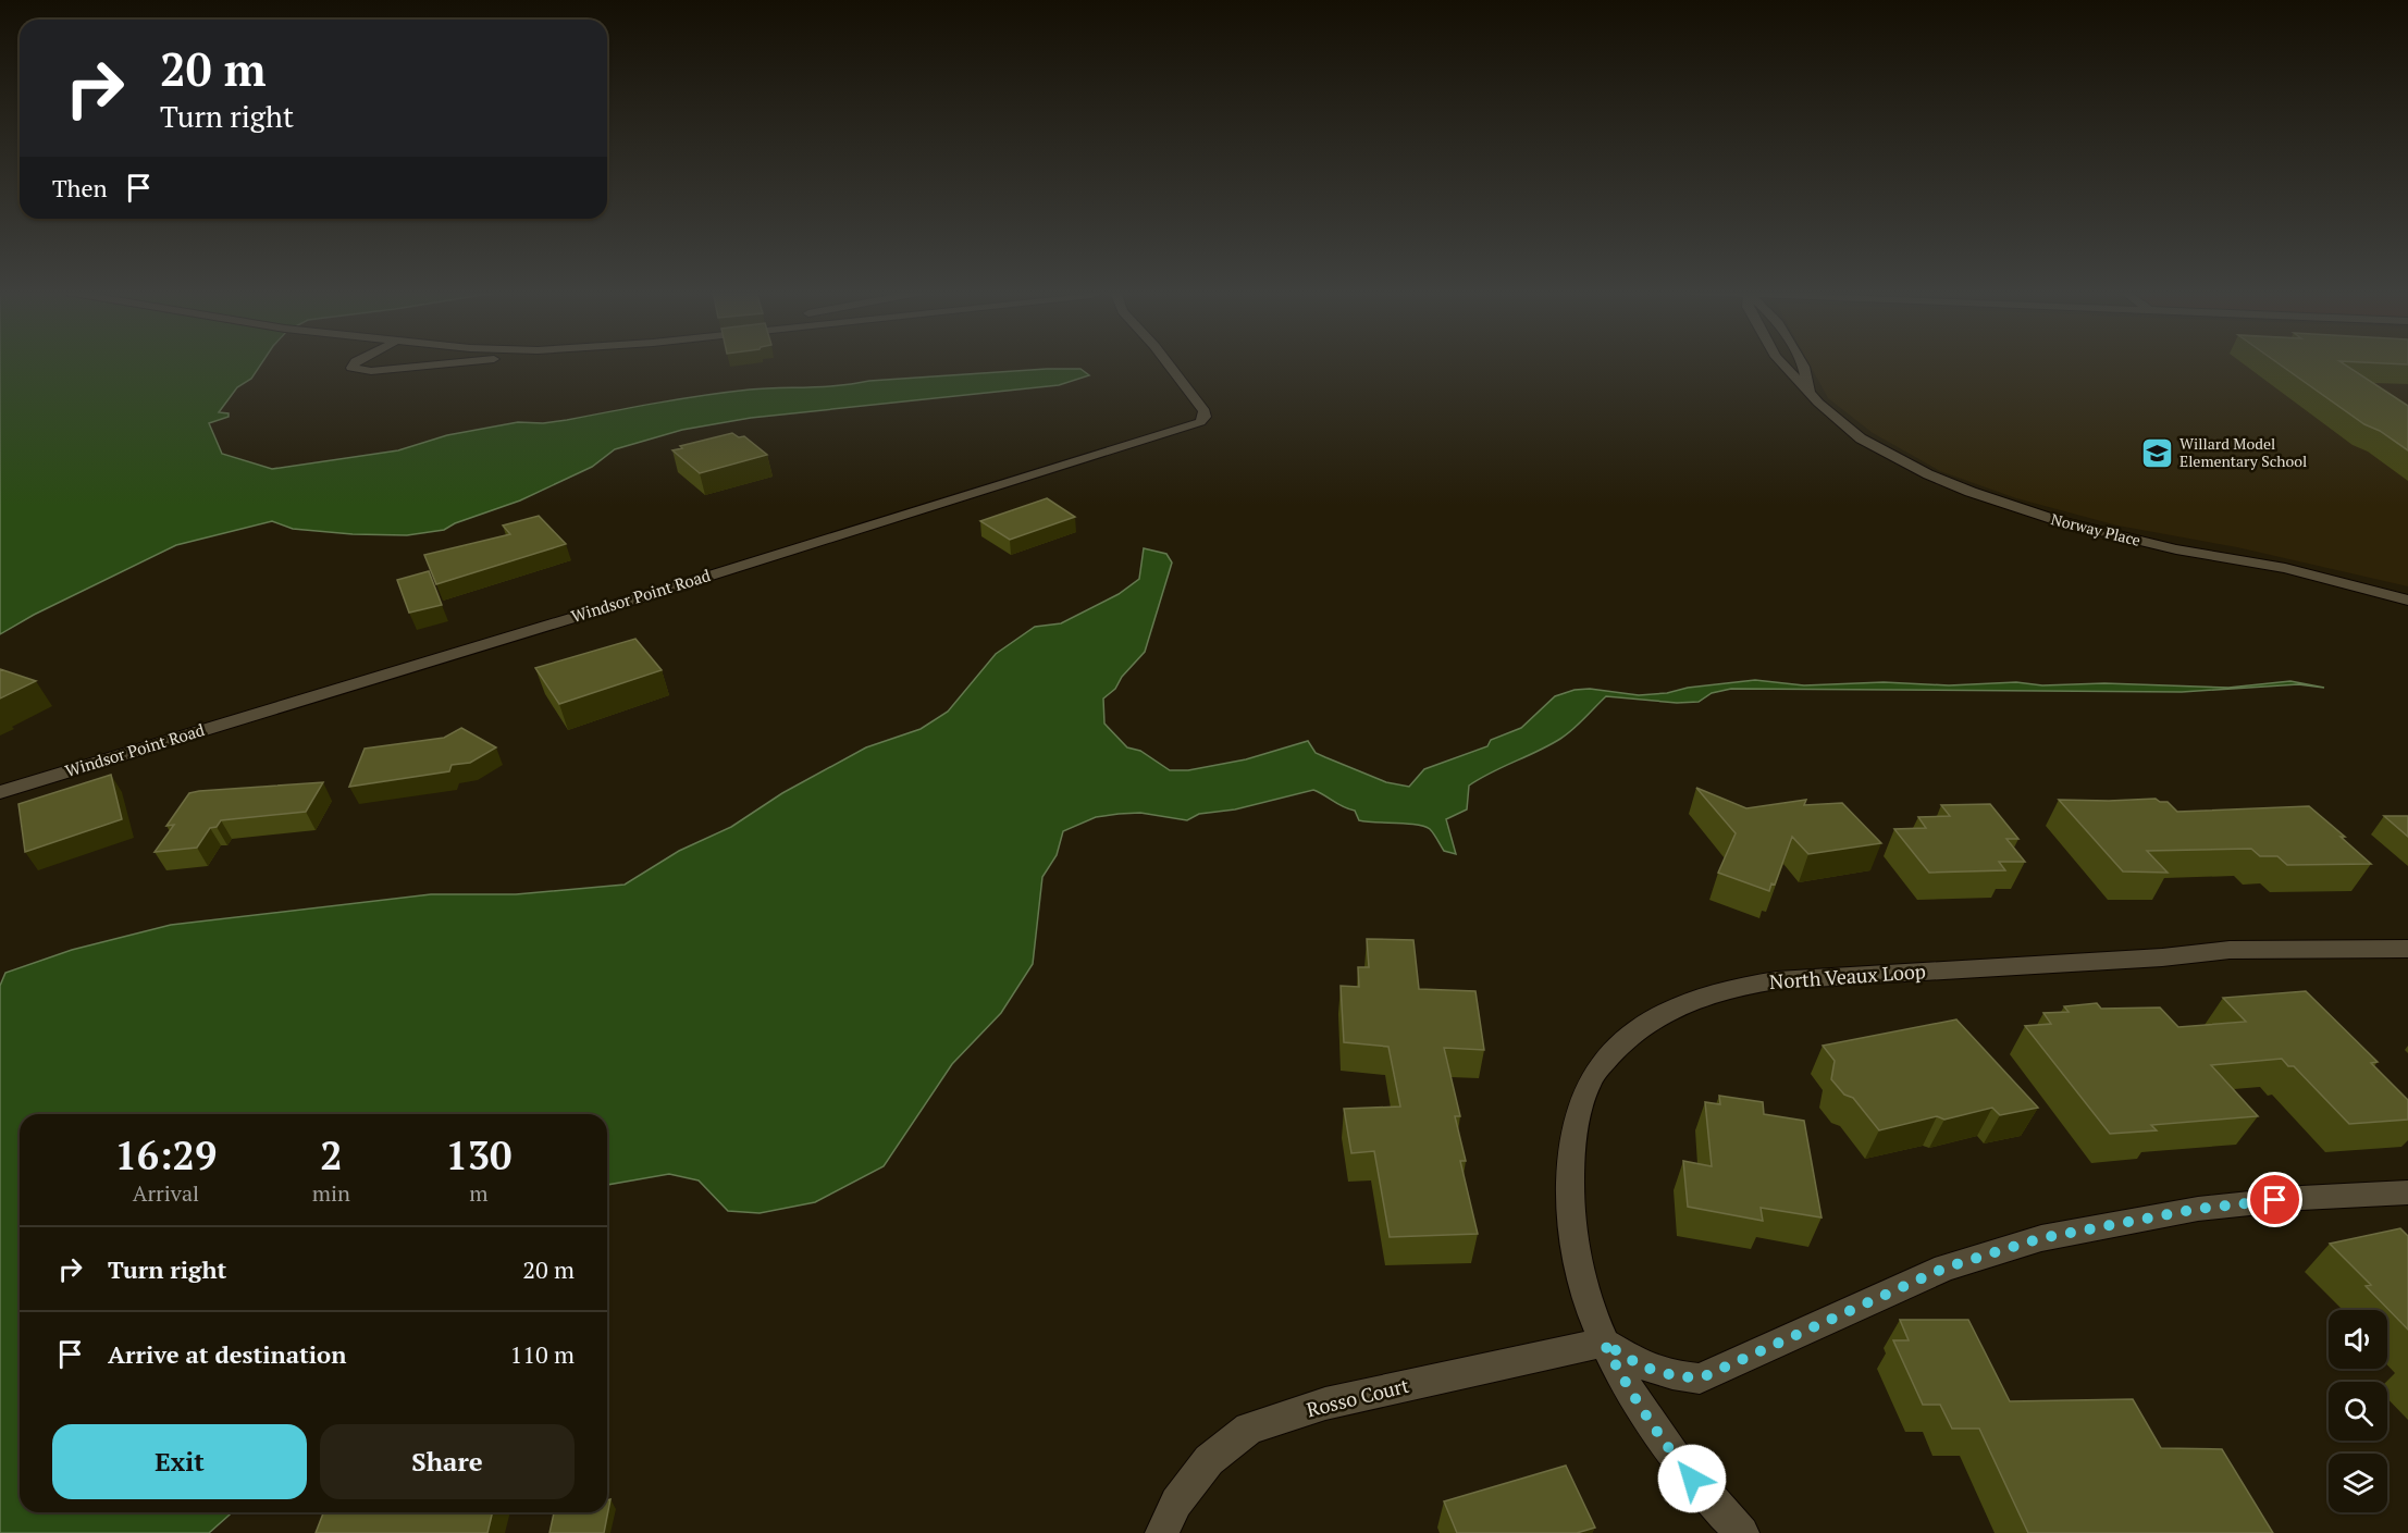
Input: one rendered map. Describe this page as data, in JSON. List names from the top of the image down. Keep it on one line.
{"streets":{"street":["Norway Place","Windsor Point Road","North Veaux Loop","Rosso Court"]},"crossings":[["North Veaux Loop","Rosso Court"]],"places":{"school or university":["Willard Model Elementary School"]},"page":{"turn":["20 m","Turn right"],"then":"Then","eta":["16:29","Arrival","2","min","130","m"],"list":[{"name":"Turn right","value":"20 m"},{"name":"Arrive at destination","value":"110 m"}],"buttons":["Exit","Share"]}}
